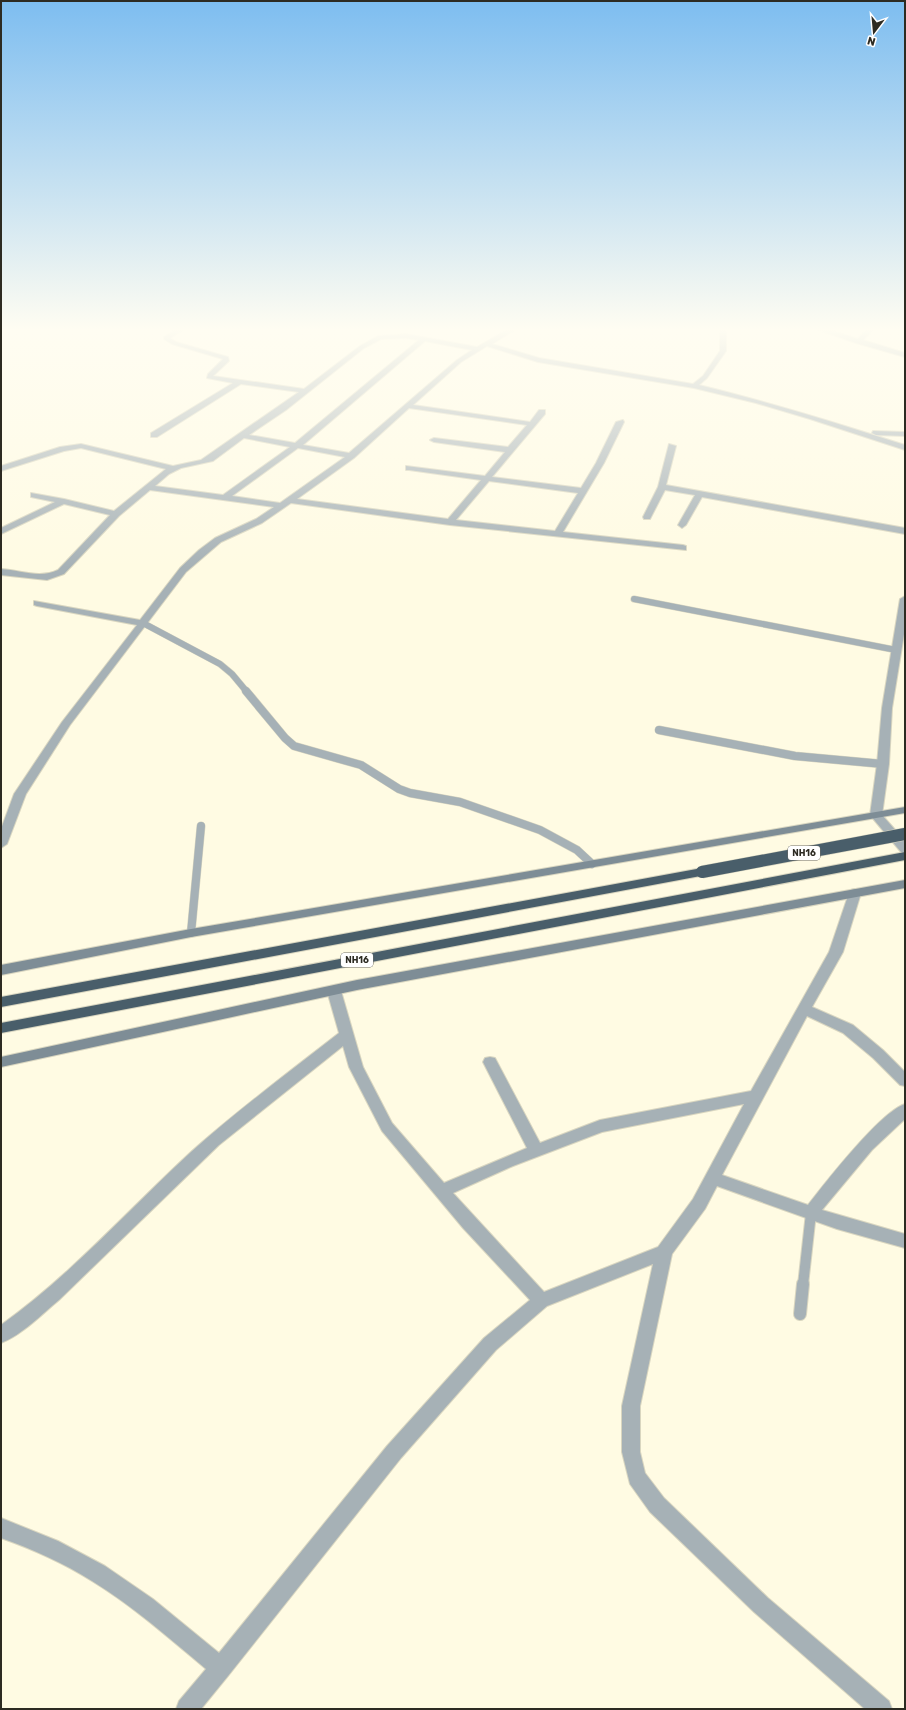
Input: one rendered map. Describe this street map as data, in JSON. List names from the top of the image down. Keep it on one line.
{"streets":{"highway":["NH16"]},"north":"bottom"}
